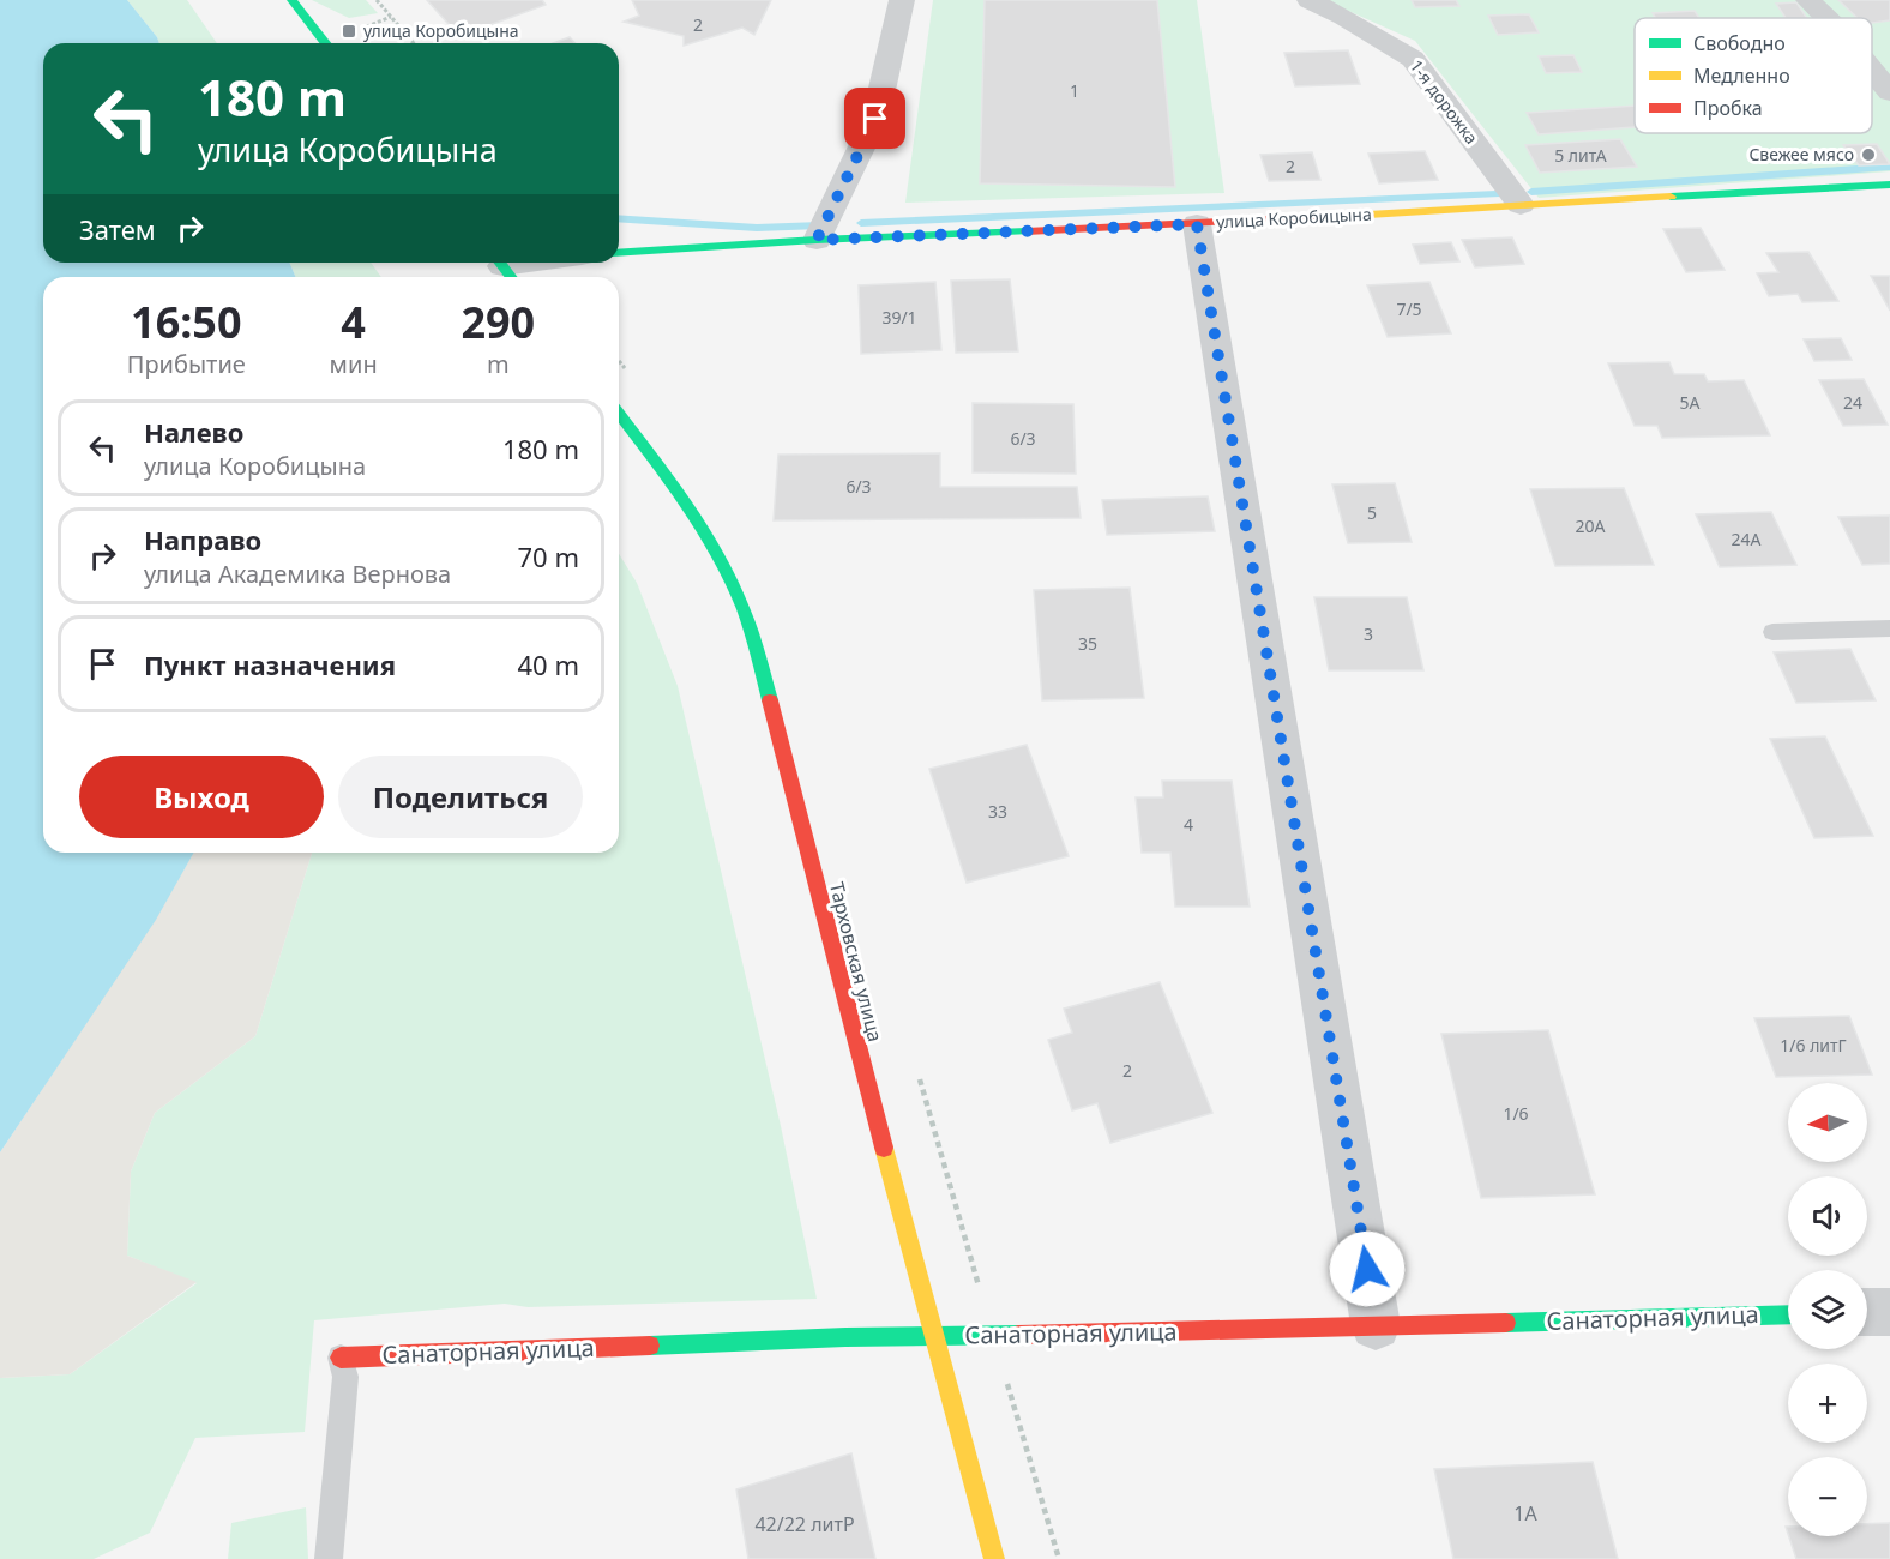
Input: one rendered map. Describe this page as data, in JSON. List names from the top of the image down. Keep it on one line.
{"streets":{"street":["1-я дорожка","улица Коробицына","Тарховская улица","Санаторная улица"]},"crossings":[["1-я дорожка","улица Коробицына"],["Тарховская улица","Санаторная улица"]],"places":{"transit":["улица Коробицына"],"other":["Свежее мясо"]},"house_numbers":["2","1","5 литА","2","7/5","39/1","5А","24","6/3","6/3","5","20А","24А","3","35","33","4","1/6 литГ","2","1/6","1А","42/22 литР"],"legend":["Свободно","Медленно","Пробка"],"north":"left","page":{"turn":["180 m","улица Коробицына"],"then":"Затем","eta":["16:50","Прибытие","4","мин","290","m"],"list":[{"name":"Налево","note":"улица Коробицына","value":"180 m"},{"name":"Направо","note":"улица Академика Вернова","value":"70 m"},{"name":"Пункт назначения","value":"40 m"}],"buttons":["Выход","Поделиться"],"map_buttons":["+","−"]}}
